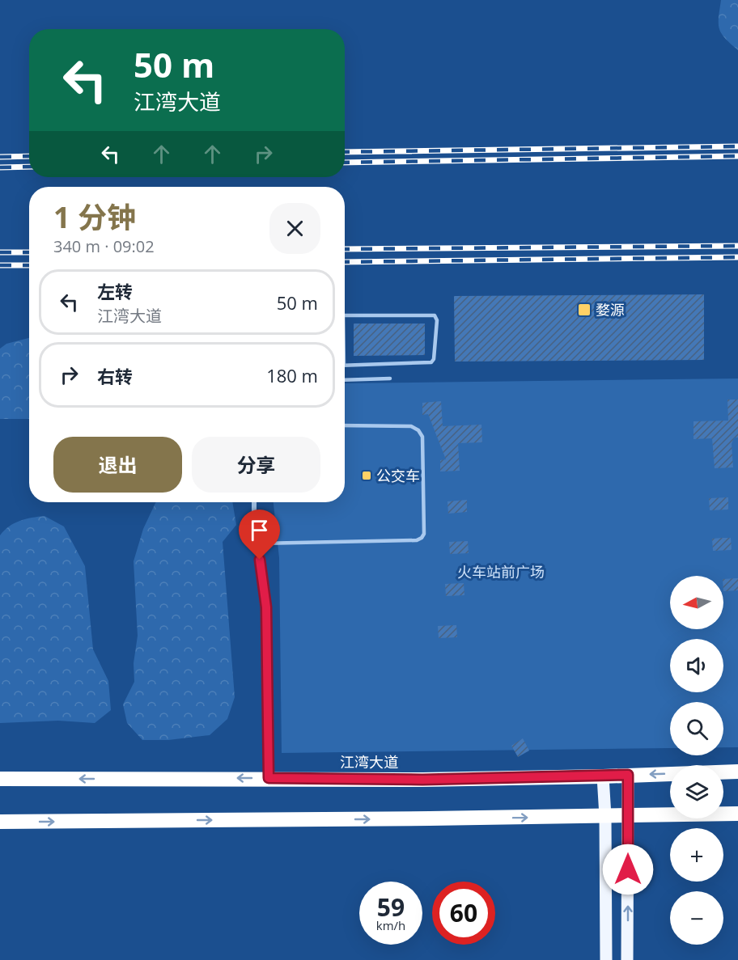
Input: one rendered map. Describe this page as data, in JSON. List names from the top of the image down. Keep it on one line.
{"streets":{"highway":["江湾大道"]},"parks":["火车站前广场"],"places":{"transit":["婺源","公交车"]},"north":"left","page":{"turn":["50 m","江湾大道"],"heading":["1 分钟","340 m · 09:02"],"list":[{"name":"左转","note":"江湾大道","value":"50 m"},{"name":"右转","value":"180 m"}],"buttons":["退出","分享"],"map_buttons":["+","−"],"speed":"59 km/h","limit":"60"}}
